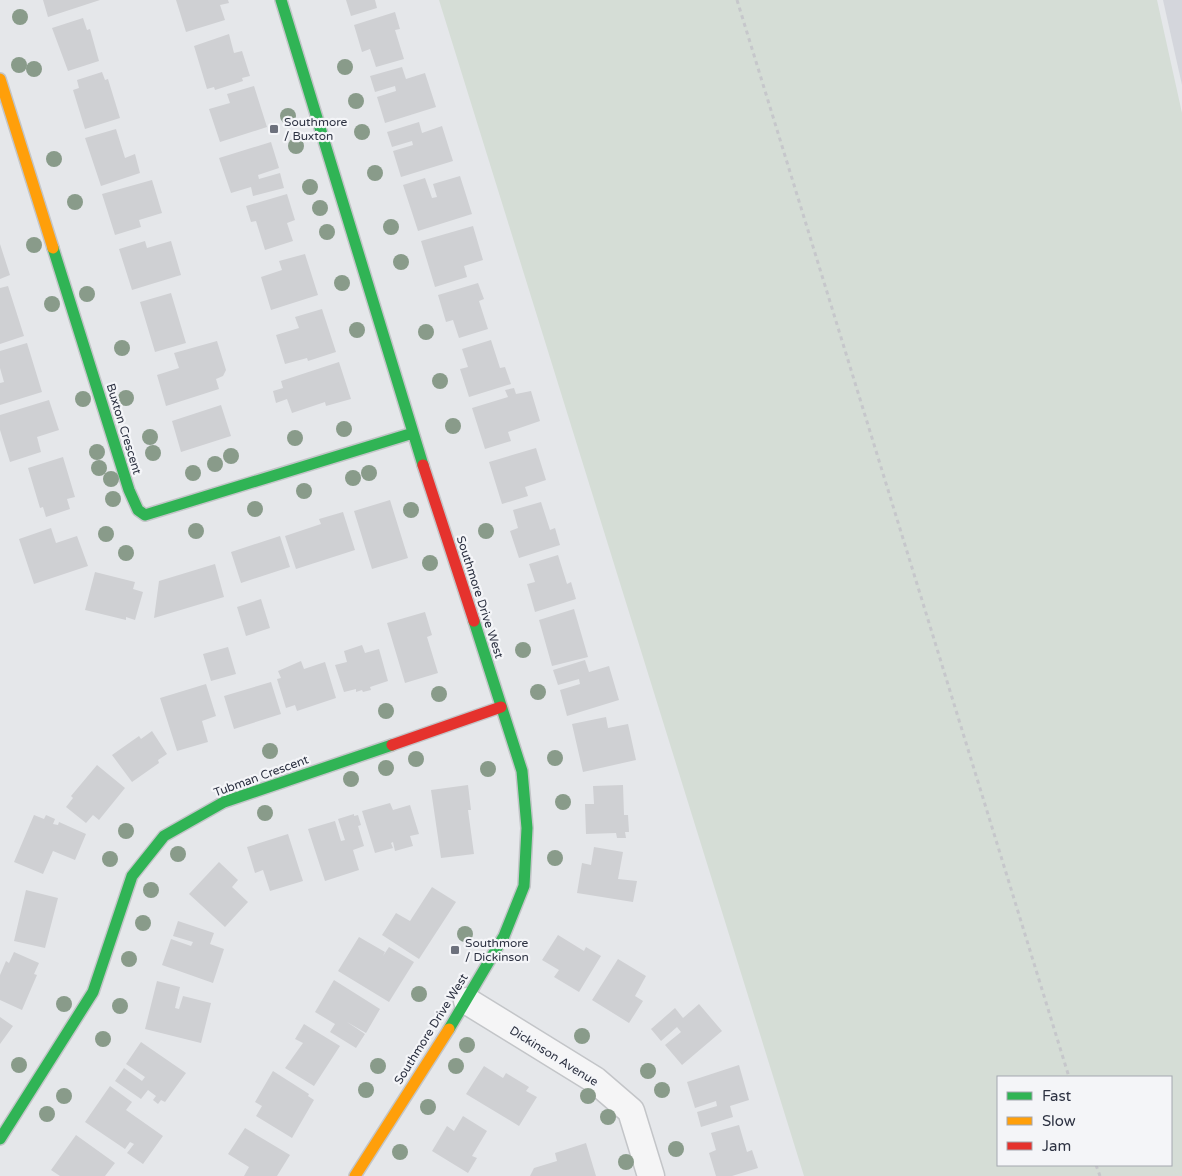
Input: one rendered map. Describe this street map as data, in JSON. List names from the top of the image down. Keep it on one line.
{"streets":{"street":["Buxton Crescent","Southmore Drive West","Tubman Crescent","Dickinson Avenue"]},"crossings":[["Buxton Crescent","Southmore Drive West"],["Southmore Drive West","Tubman Crescent"],["Southmore Drive West","Dickinson Avenue"]],"places":{"transit":["Southmore / Buxton","Southmore / Dickinson"]},"legend":["Fast","Slow","Jam"]}
